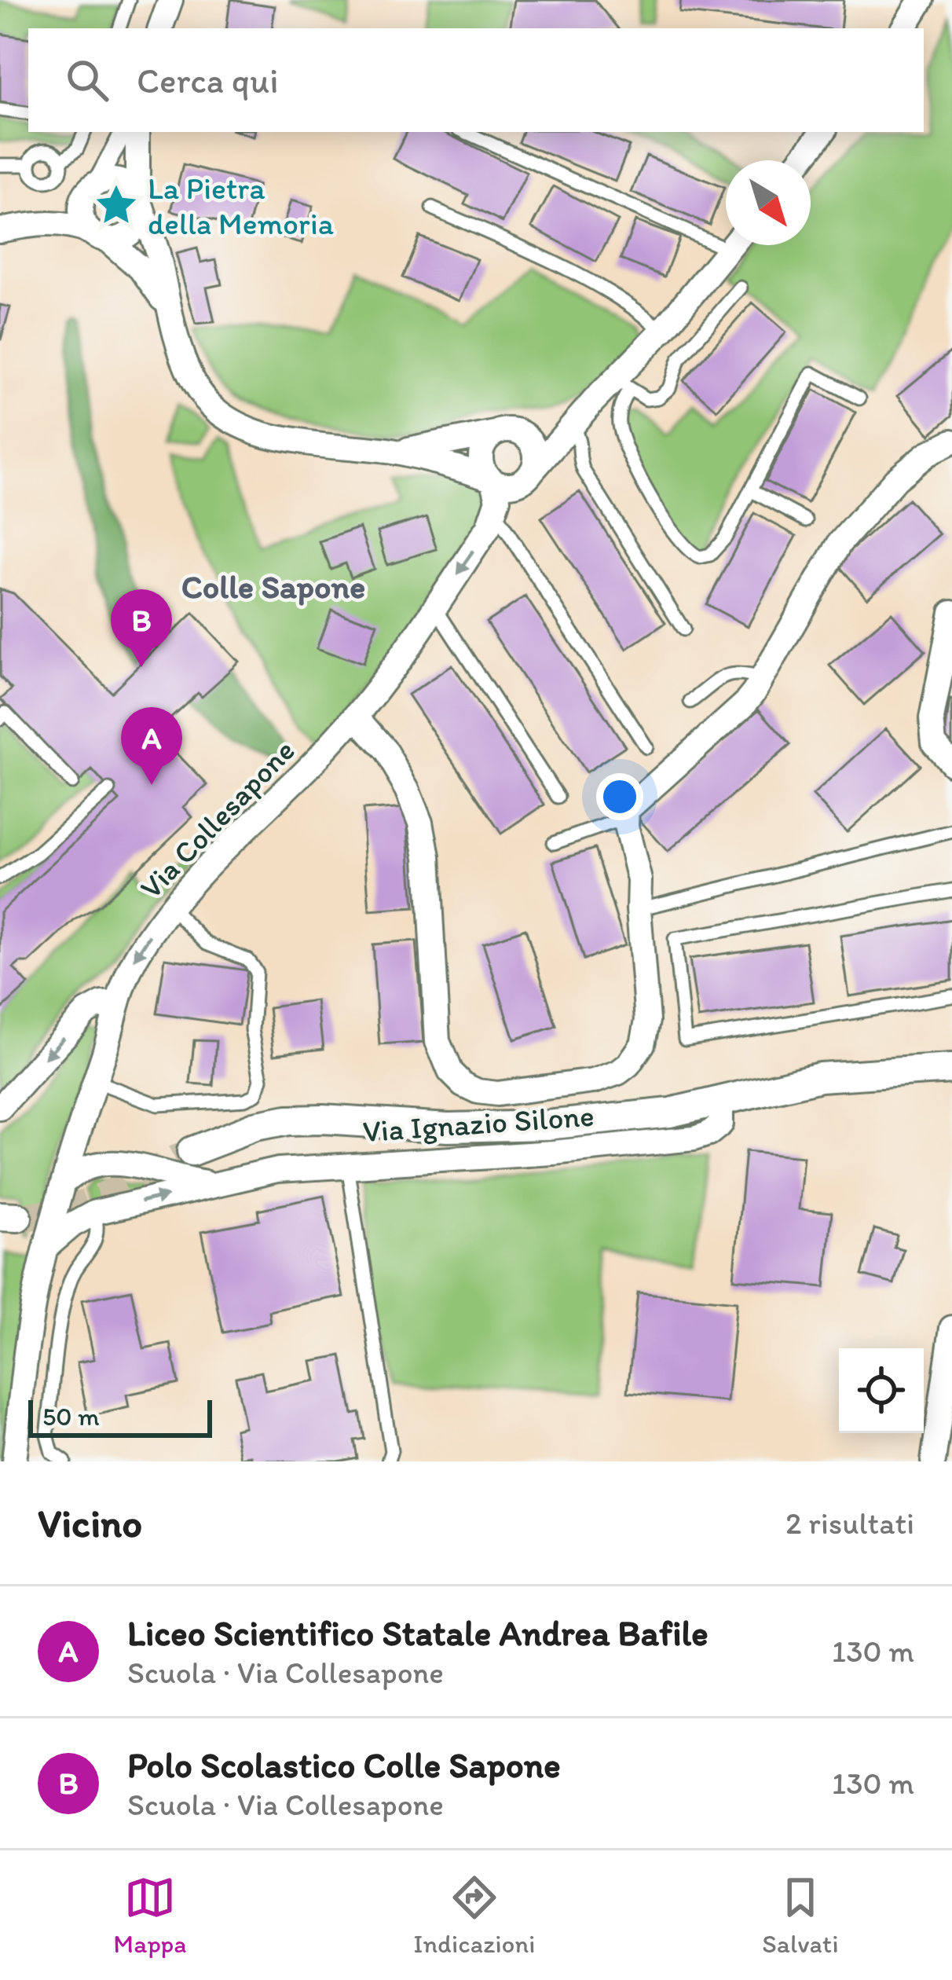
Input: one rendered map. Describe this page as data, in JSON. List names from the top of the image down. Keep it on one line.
{"streets":{"street":["Via Collesapone","Via Ignazio Silone"]},"districts":["Colle Sapone"],"places":{"place":["La Pietra della Memoria"]},"scale_bar":"50 m","north":"bottom right","page":{"search":"Cerca qui","pins":["B","A"],"scale":"50 m","heading":["Vicino","2 risultati"],"list":[{"mark":"A","name":"Liceo Scientifico Statale Andrea Bafile","note":"Scuola · Via Collesapone","value":"130 m"},{"mark":"B","name":"Polo Scolastico Colle Sapone","note":"Scuola · Via Collesapone","value":"130 m"}],"nav":["Mappa","Indicazioni","Salvati"]}}
